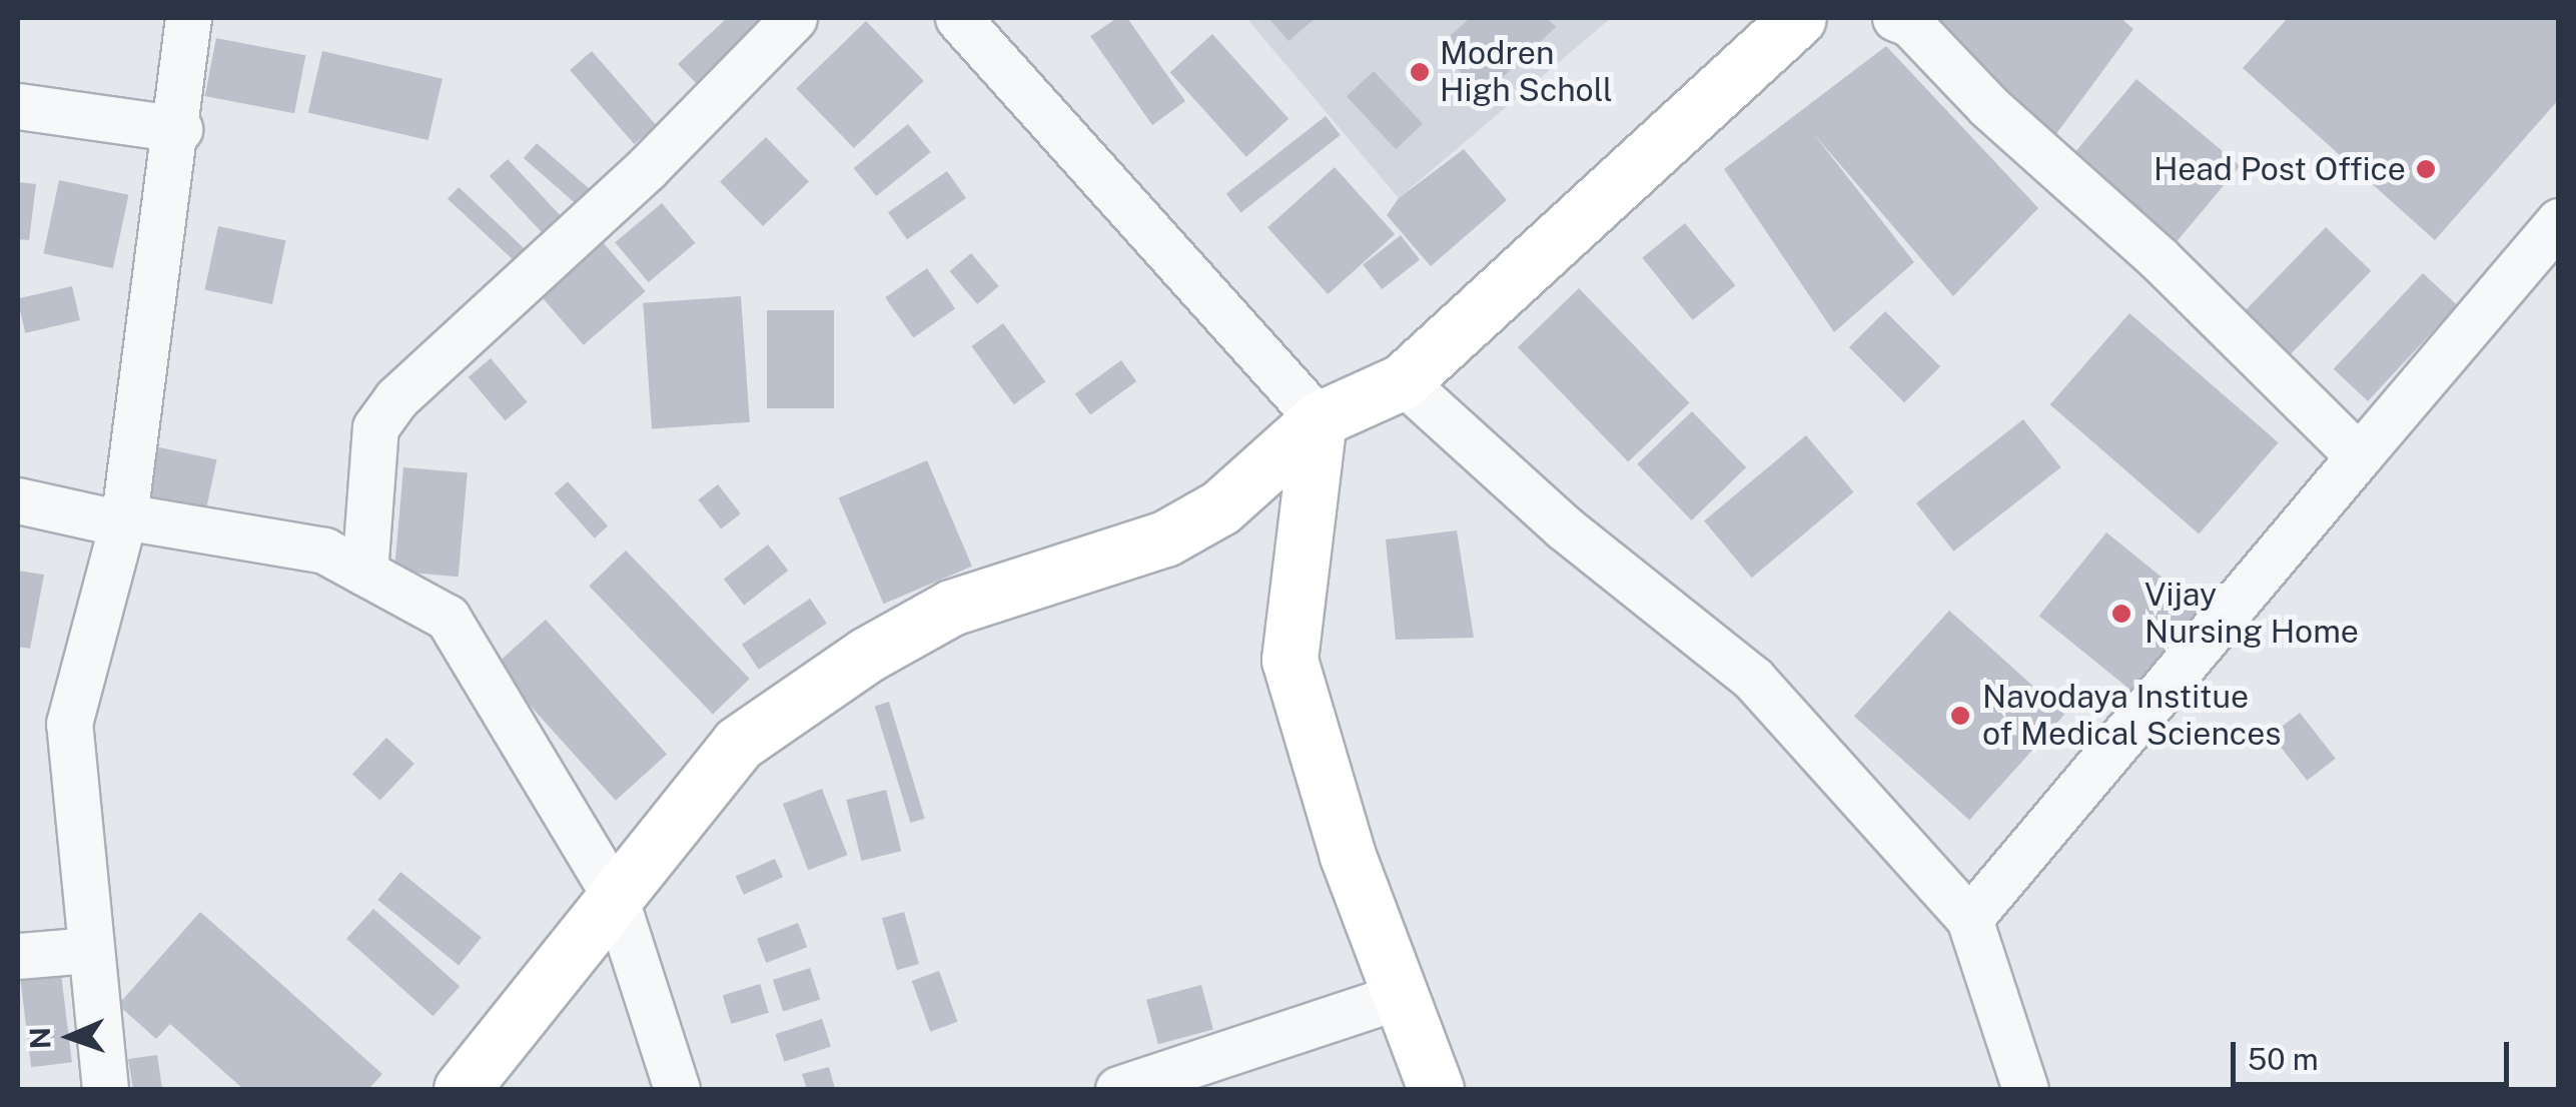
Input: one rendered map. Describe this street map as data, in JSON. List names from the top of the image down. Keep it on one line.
{"places":["Modren High Scholl","Head Post Office","Vijay Nursing Home","Navodaya Institue of Medical Sciences"],"scale_bar":"50 m","north":"left"}
